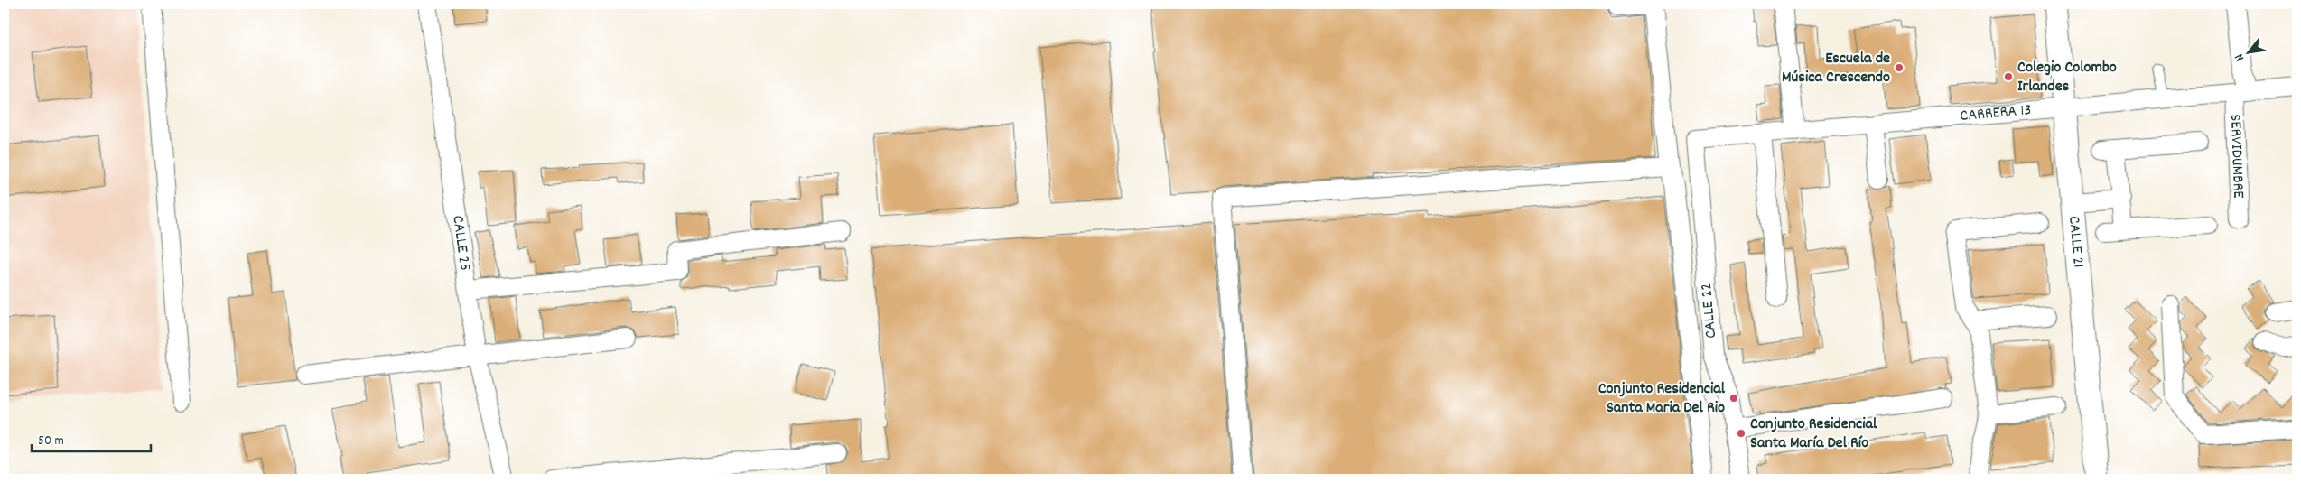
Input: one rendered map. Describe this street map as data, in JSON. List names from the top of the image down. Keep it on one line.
{"streets":{"street":["CARRERA 13","SERVIDUMBRE","CALLE 25","CALLE 21","CALLE 22"]},"crossings":[["CARRERA 13","SERVIDUMBRE"],["CARRERA 13","CALLE 21"],["CARRERA 13","CALLE 22"]],"places":["Escuela de Música Crescendo","Colegio Colombo Irlandes","Conjunto Residencial Santa Maria Del Rio","Conjunto Residencial Santa María Del Río"],"scale_bar":"50 m","north":"bottom left"}
